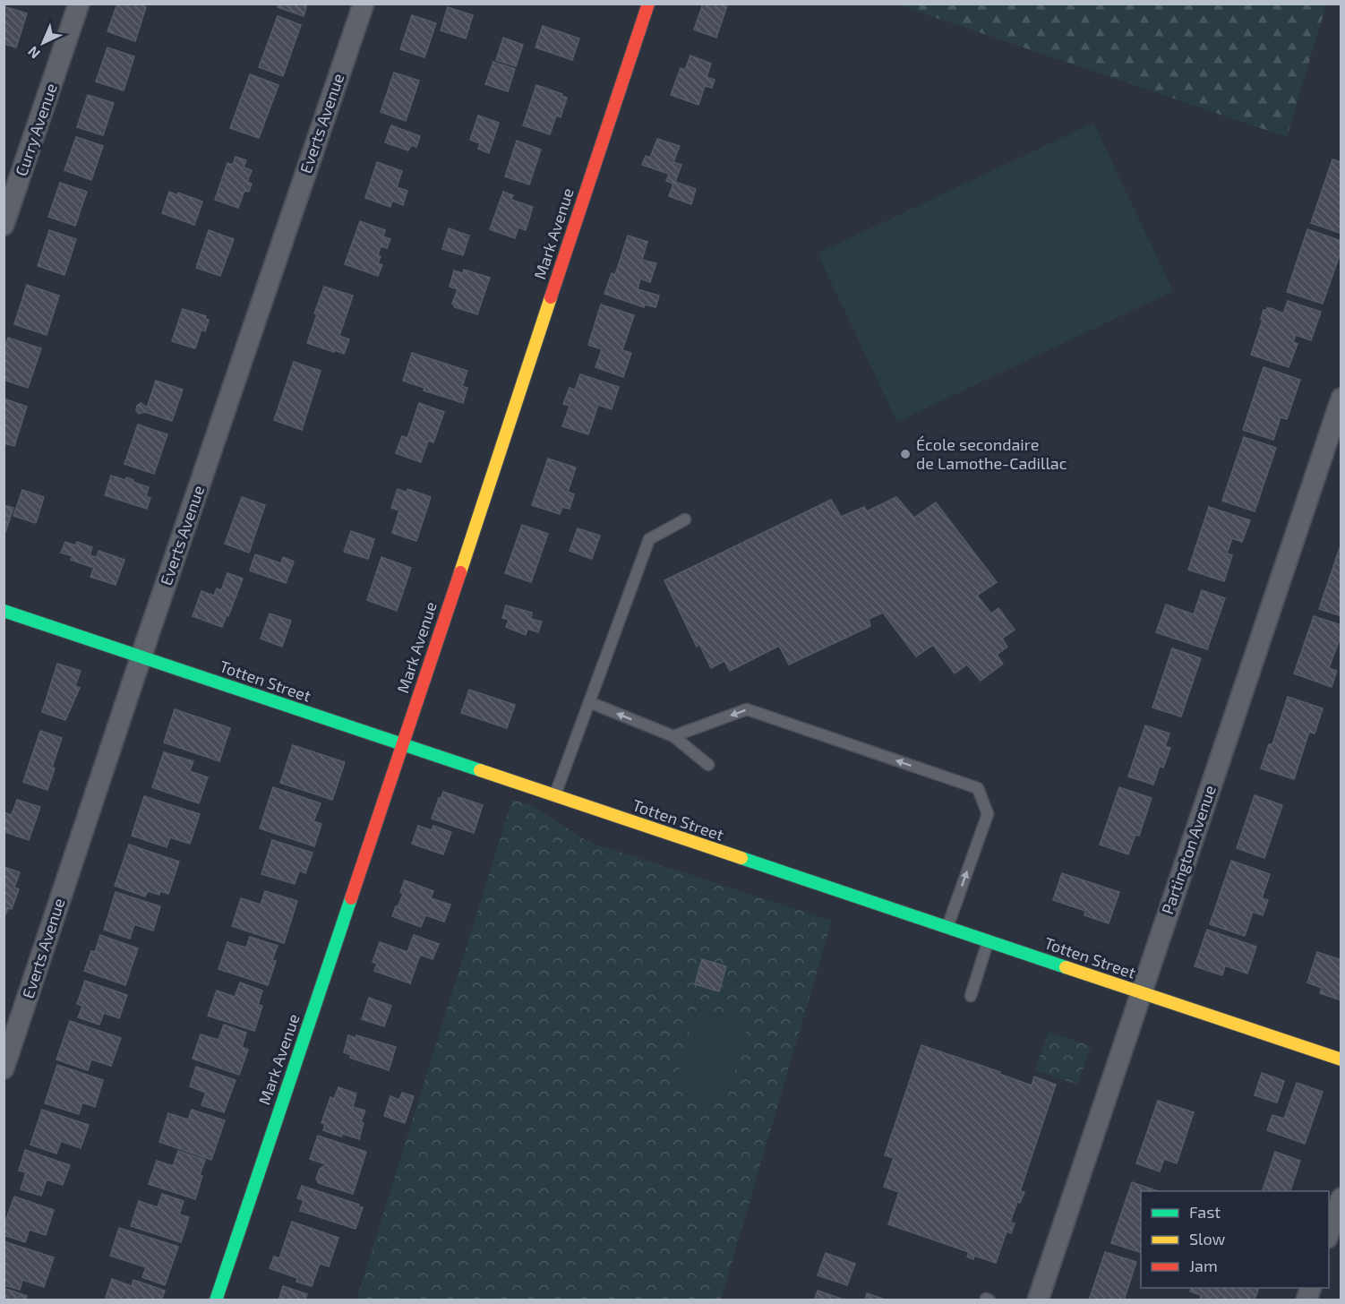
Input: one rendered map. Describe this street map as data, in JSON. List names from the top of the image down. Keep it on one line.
{"streets":{"street":["Everts Avenue","Curry Avenue","Mark Avenue","Totten Street","Partington Avenue"]},"crossings":[["Everts Avenue","Totten Street"],["Mark Avenue","Totten Street"],["Totten Street","Partington Avenue"]],"places":["École secondaire de Lamothe-Cadillac"],"legend":["Fast","Slow","Jam"],"north":"bottom left"}
